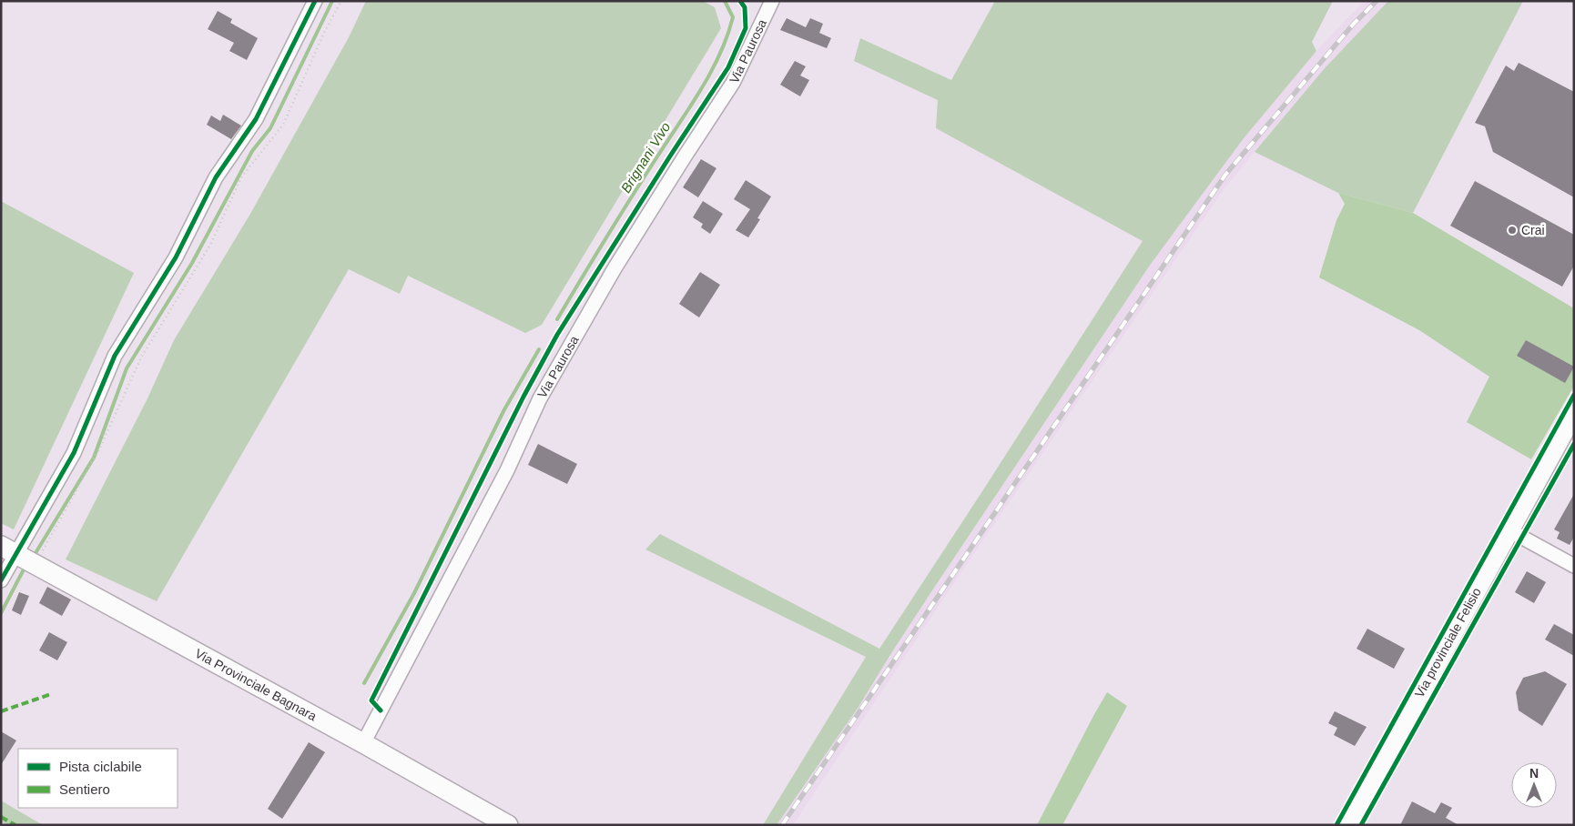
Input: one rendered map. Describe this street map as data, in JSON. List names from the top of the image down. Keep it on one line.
{"streets":{"main road":["Via provinciale Felisio","Via Provinciale Bagnara"],"street":["Via Paurosa"]},"crossings":[["Via Paurosa","Via Provinciale Bagnara"]],"water":["Brignani Vivo"],"places":["Crai"],"legend":["Pista ciclabile","Sentiero"],"north":"top"}
